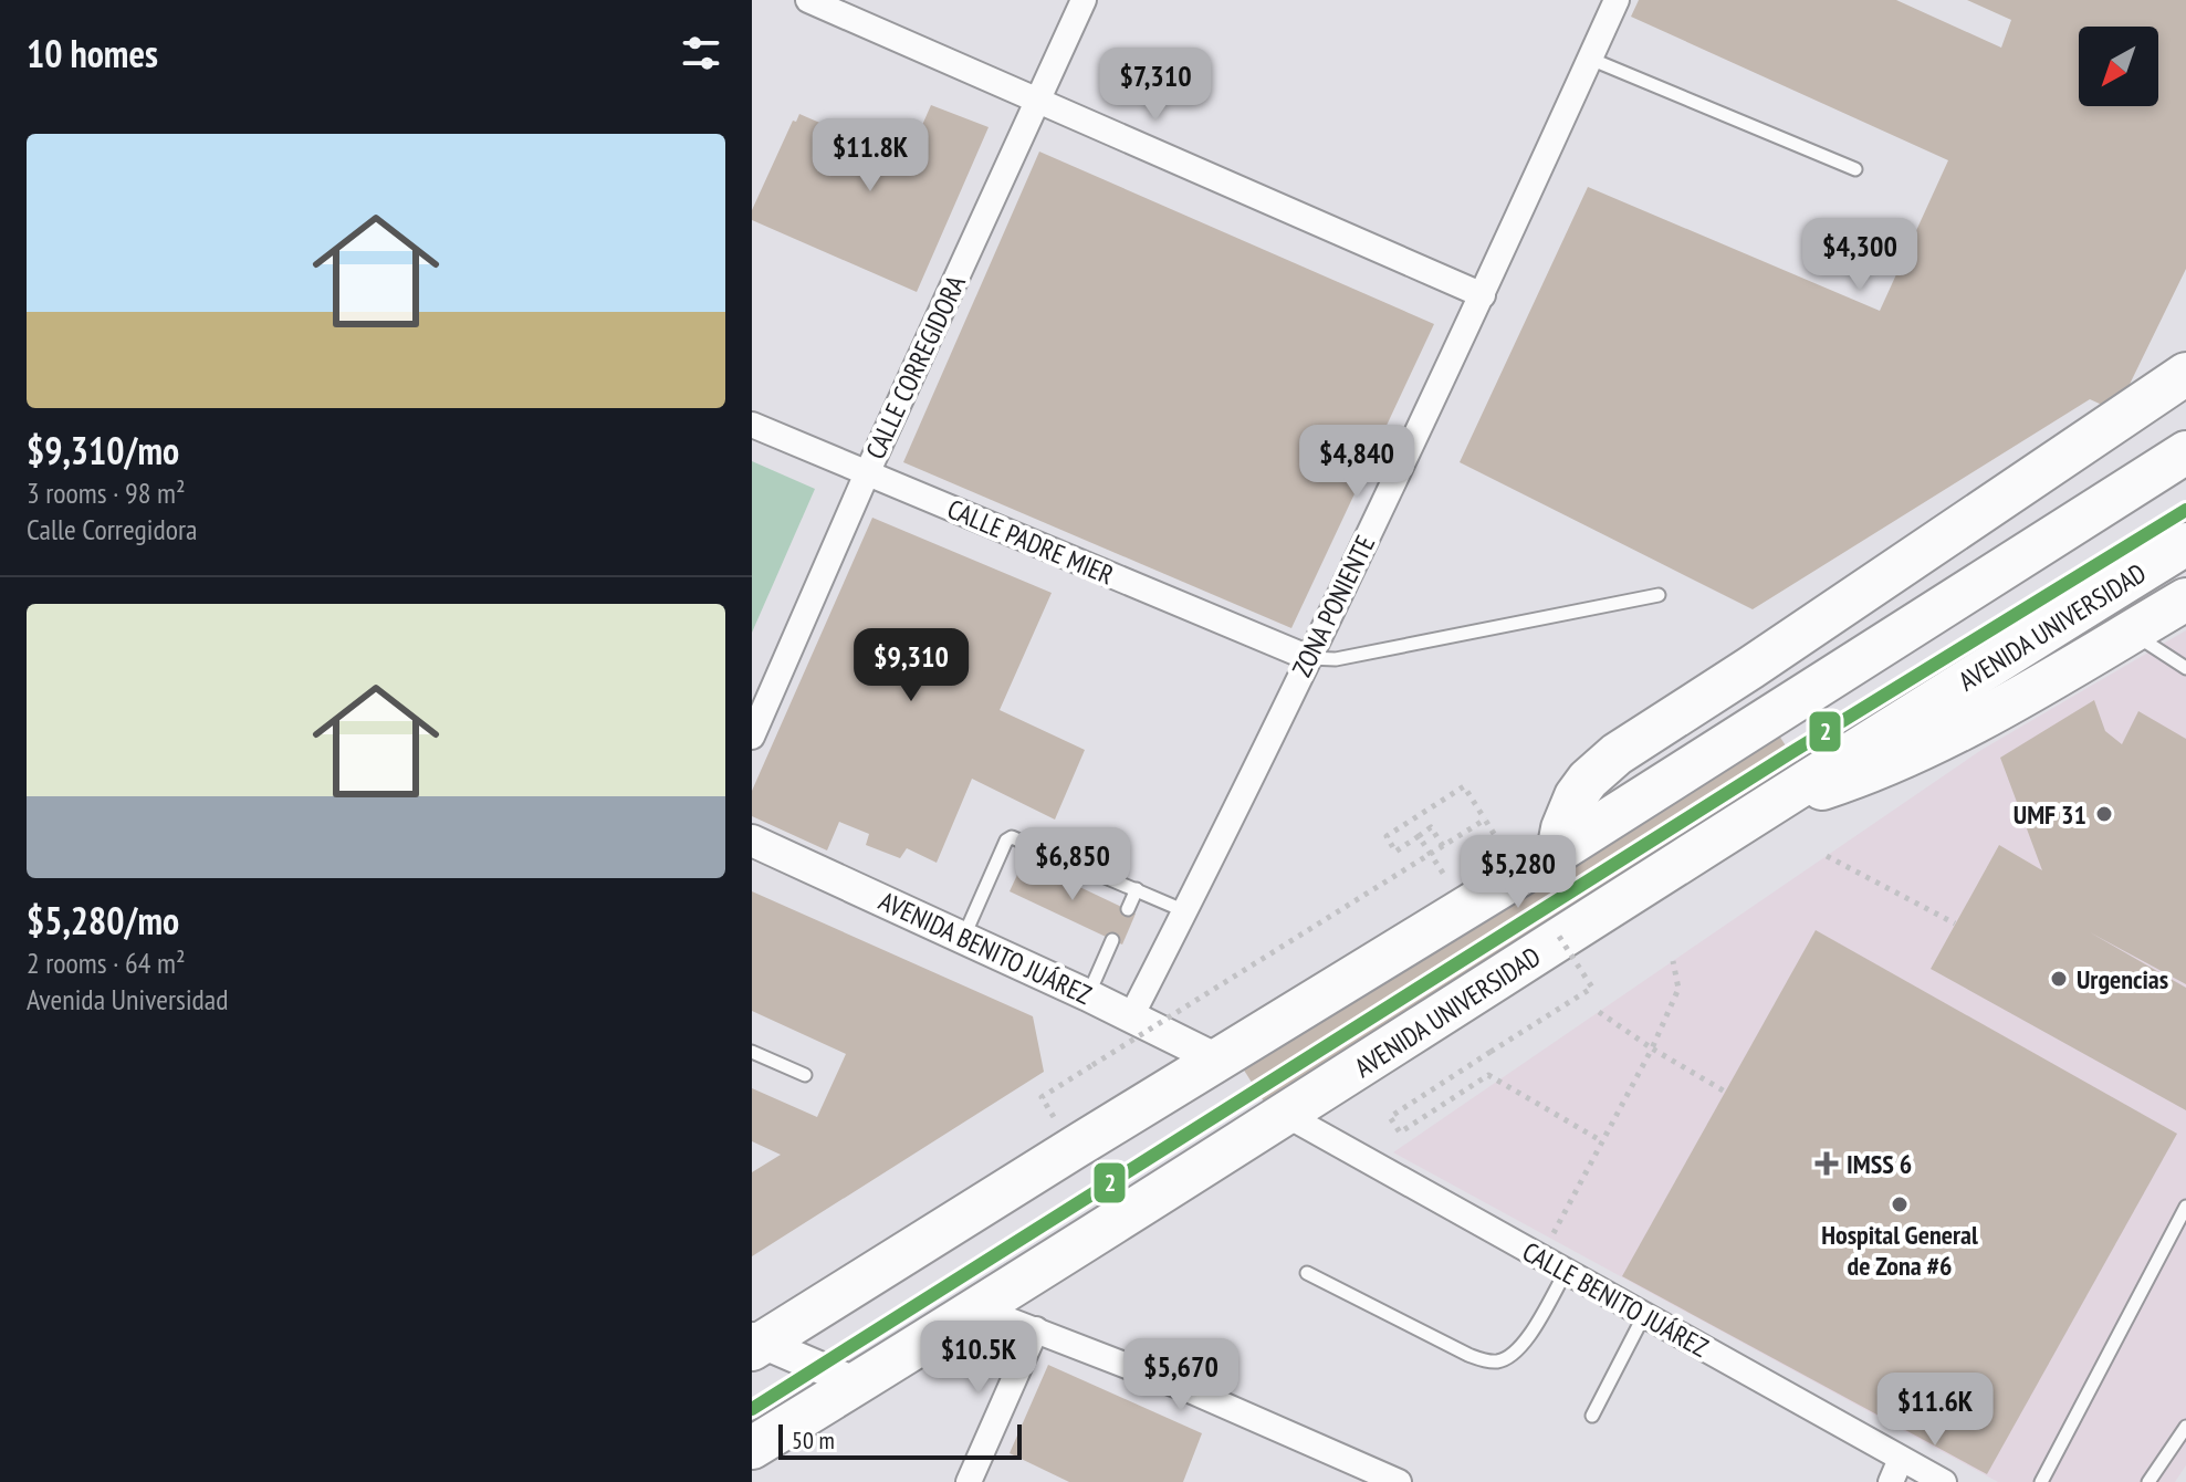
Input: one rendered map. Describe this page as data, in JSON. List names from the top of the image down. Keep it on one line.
{"streets":{"highway":["AVENIDA UNIVERSIDAD"],"street":["CALLE CORREGIDORA","CALLE PADRE MIER","ZONA PONIENTE","AVENIDA BENITO JUÁREZ","CALLE BENITO JUÁREZ"]},"crossings":[["CALLE CORREGIDORA","CALLE PADRE MIER"],["CALLE PADRE MIER","ZONA PONIENTE"],["ZONA PONIENTE","AVENIDA BENITO JUÁREZ"],["AVENIDA UNIVERSIDAD","CALLE BENITO JUÁREZ"]],"places":{"other":["UMF 31","Urgencias","Hospital General de Zona #6"],"health":["IMSS 6"]},"lines":["metro line 2"],"scale_bar":"50 m","north":"bottom left","page":{"heading":"10 homes","price":["$7,310","$11.8K","$4,300","$4,840","$9,310","$6,850","$5,280","$10.5K","$5,670","$11.6K"],"list":[{"name":"$9,310/mo","note":"3 rooms · 98 m² · Calle Corregidora"},{"name":"$5,280/mo","note":"2 rooms · 64 m² · Avenida Universidad"}],"scale":"50 m"}}
